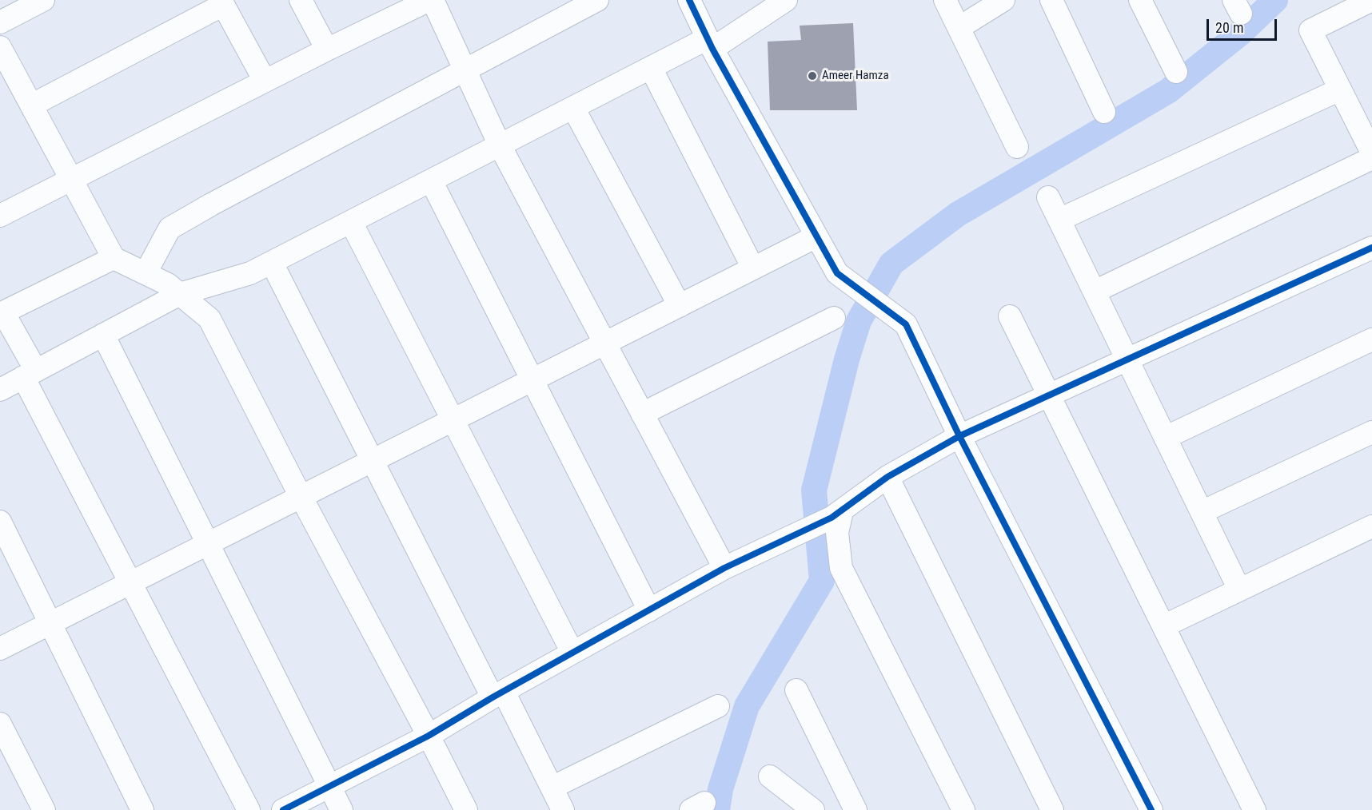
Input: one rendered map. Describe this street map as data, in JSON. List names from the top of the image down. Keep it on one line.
{"places":["Ameer Hamza"],"scale_bar":"20 m"}
